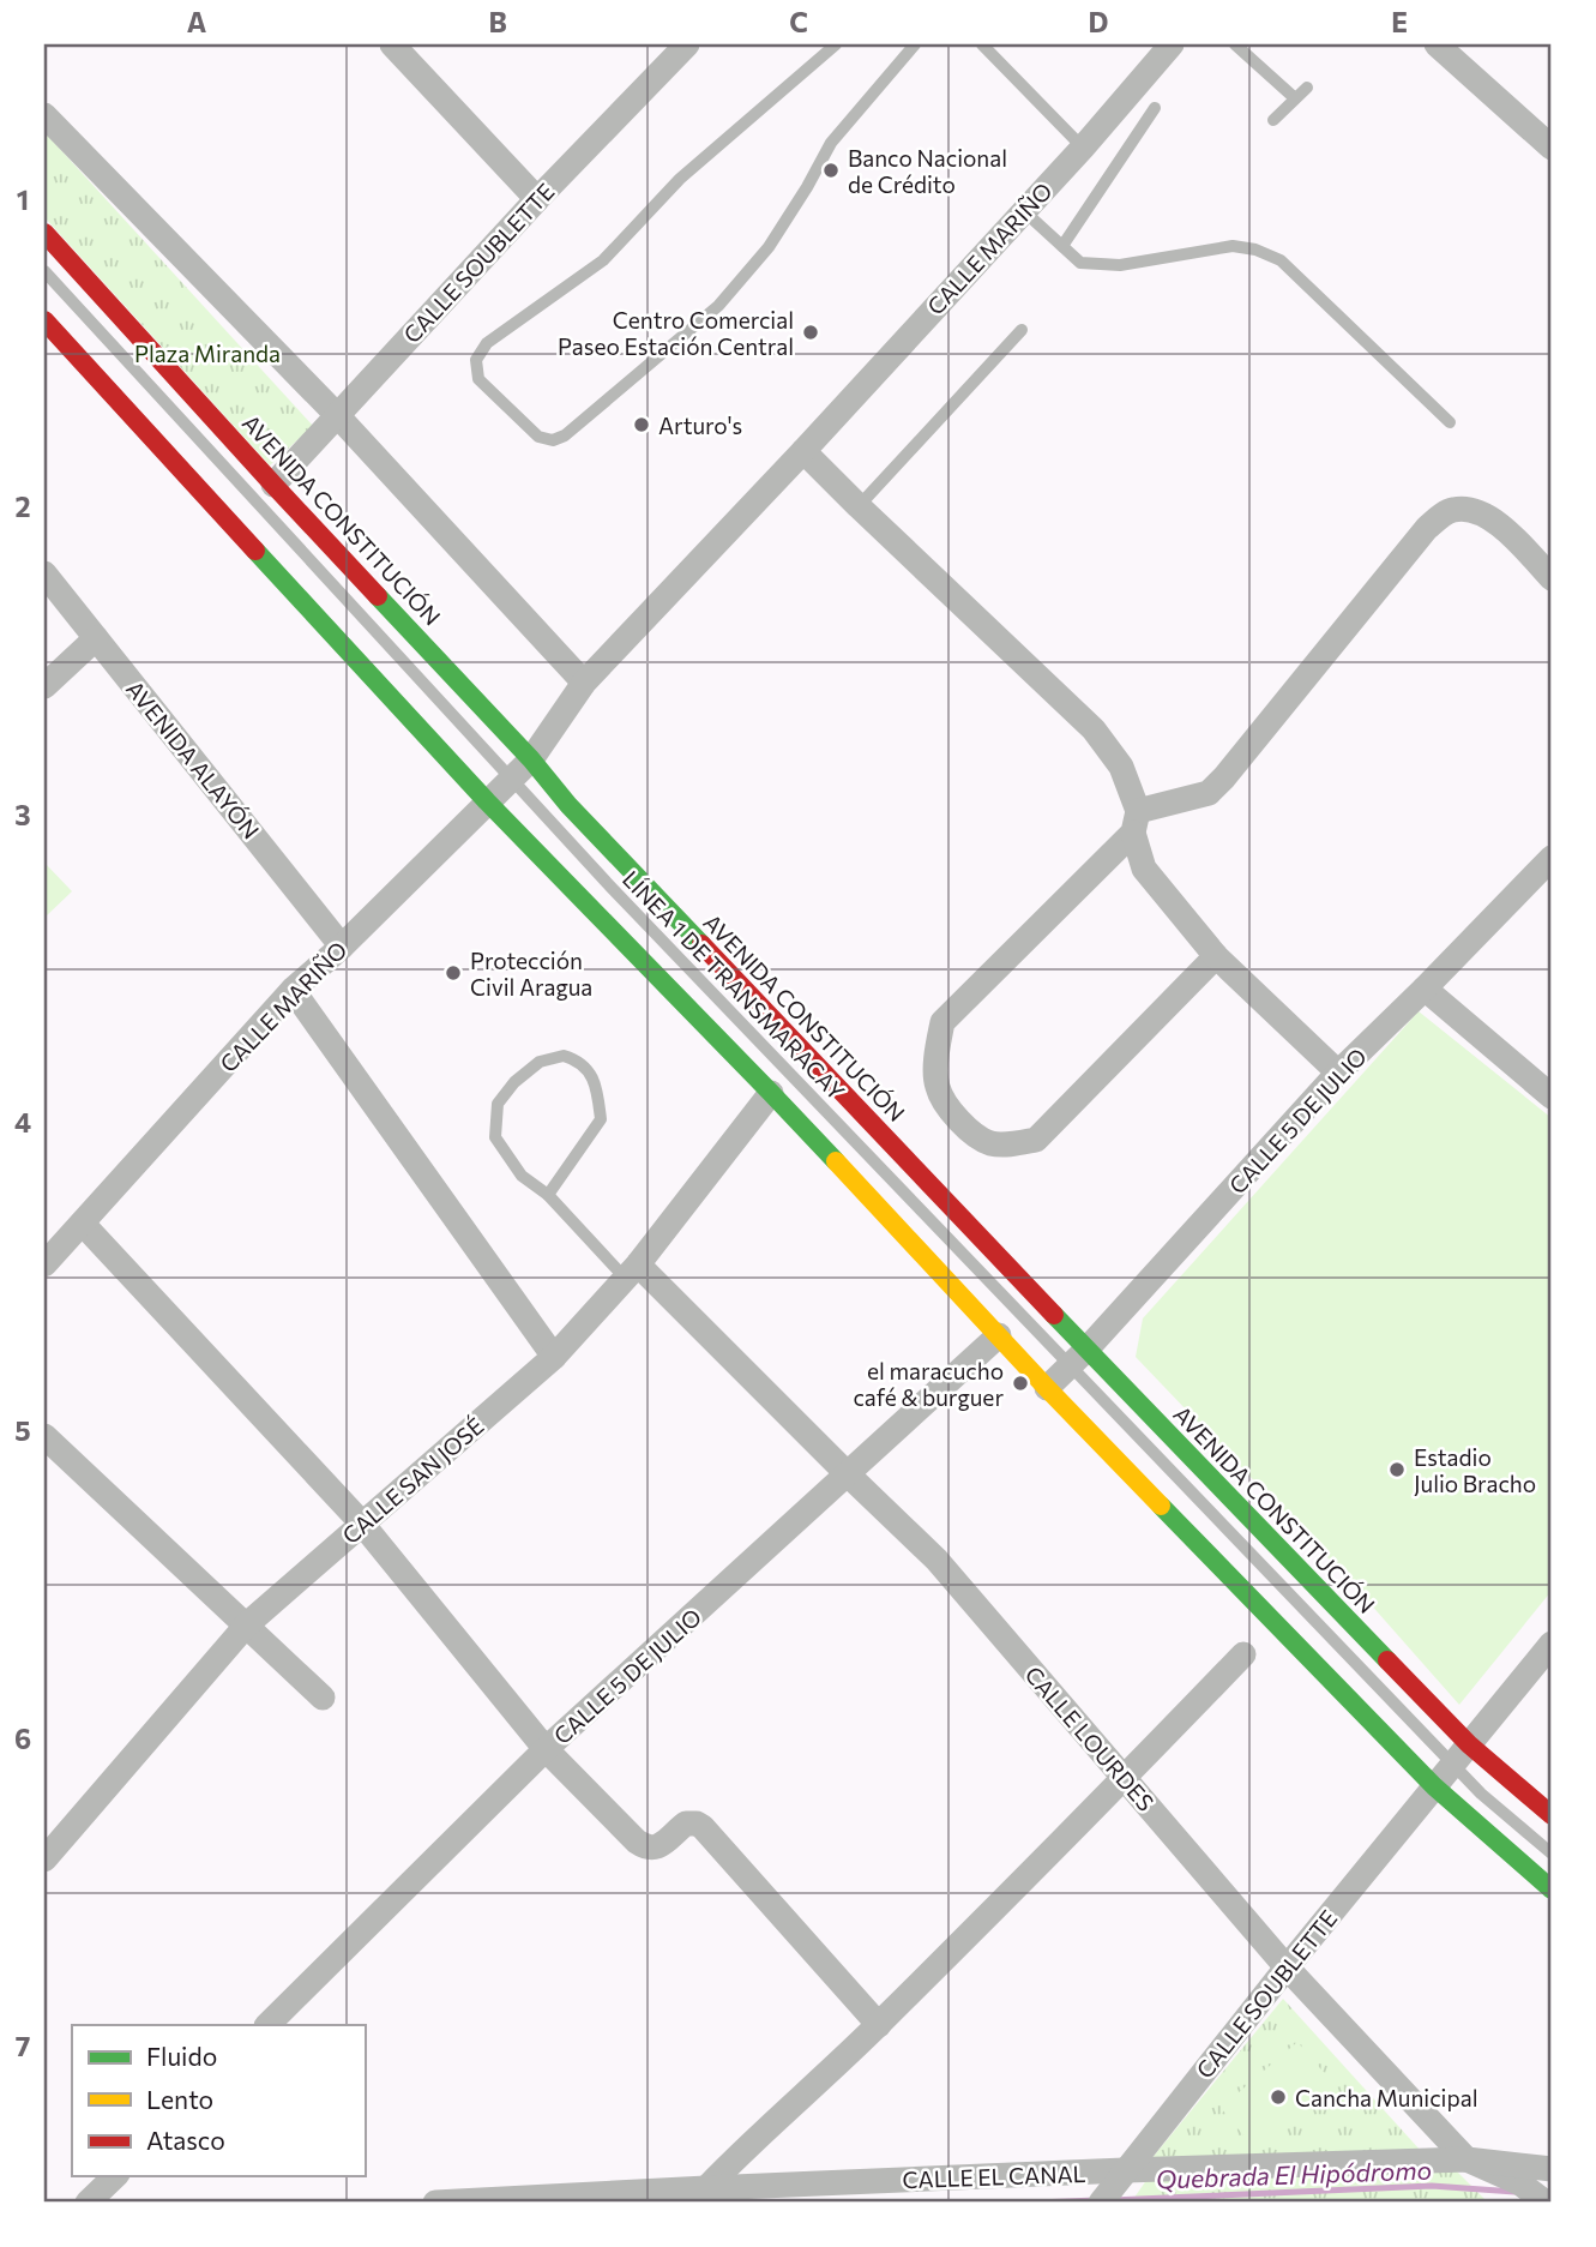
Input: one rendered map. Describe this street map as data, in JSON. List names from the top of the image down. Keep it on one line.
{"streets":{"street":["CALLE MARIÑO","CALLE SOUBLETTE","AVENIDA CONSTITUCIÓN","AVENIDA ALAYÓN","CALLE 5 DE JULIO","CALLE SAN JOSÉ","CALLE LOURDES","CALLE EL CANAL"],"lane":["LÍNEA 1 DE TRANSMARACAY"]},"crossings":[["CALLE MARIÑO","AVENIDA CONSTITUCIÓN"],["CALLE MARIÑO","AVENIDA ALAYÓN"],["CALLE MARIÑO","LÍNEA 1 DE TRANSMARACAY"],["CALLE SOUBLETTE","AVENIDA CONSTITUCIÓN"],["CALLE SOUBLETTE","LÍNEA 1 DE TRANSMARACAY"],["CALLE SOUBLETTE","CALLE LOURDES"],["CALLE SOUBLETTE","CALLE EL CANAL"],["AVENIDA CONSTITUCIÓN","LÍNEA 1 DE TRANSMARACAY"],["AVENIDA CONSTITUCIÓN","CALLE 5 DE JULIO"],["LÍNEA 1 DE TRANSMARACAY","CALLE 5 DE JULIO"],["CALLE 5 DE JULIO","CALLE LOURDES"],["CALLE SAN JOSÉ","CALLE LOURDES"],["CALLE LOURDES","CALLE EL CANAL"]],"water":["Quebrada El Hipódromo"],"parks":["Plaza Miranda"],"places":["Banco Nacional de Crédito","Centro Comercial Paseo Estación Central","Arturo's","Protección Civil Aragua","el maracucho café & burguer","Estadio Julio Bracho","Cancha Municipal"],"legend":["Fluido","Lento","Atasco"],"grid":{"columns":["A","B","C","D","E"],"rows":["1","2","3","4","5","6","7"]}}
